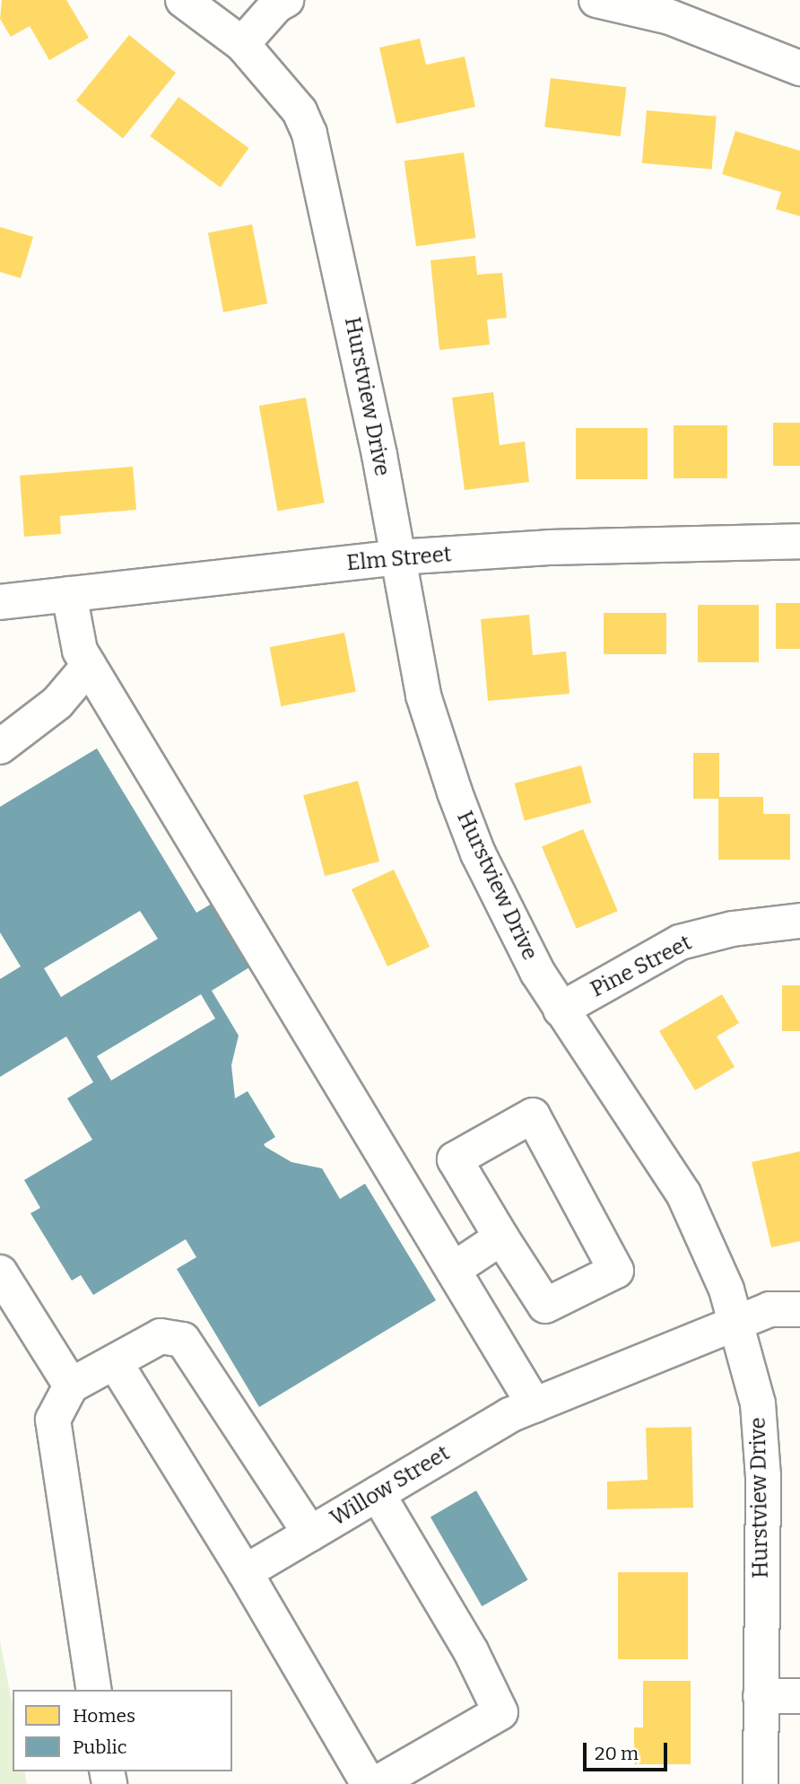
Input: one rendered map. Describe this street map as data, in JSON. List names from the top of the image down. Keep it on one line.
{"streets":{"street":["Hurstview Drive","Elm Street","Pine Street","Willow Street"]},"crossings":[["Hurstview Drive","Elm Street"],["Hurstview Drive","Pine Street"],["Hurstview Drive","Willow Street"]],"legend":["Homes","Public"],"scale_bar":"20 m"}
